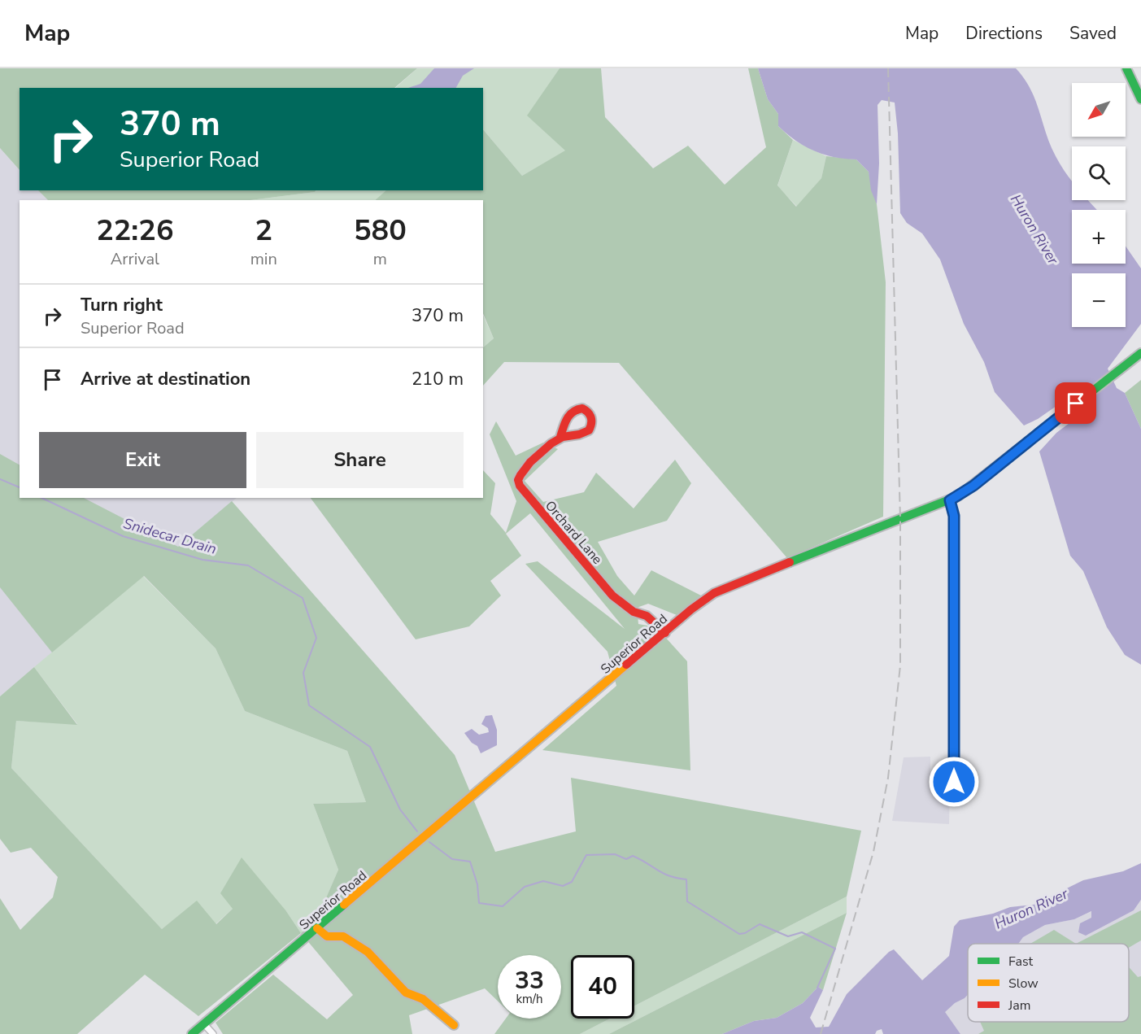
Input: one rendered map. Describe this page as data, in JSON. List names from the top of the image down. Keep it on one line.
{"streets":{"main road":["Orchard Lane","Superior Road"]},"crossings":[["Orchard Lane","Superior Road"]],"water":["Huron River","Snidecar Drain"],"legend":["Fast","Slow","Jam"],"north":"bottom left","page":{"header":"Map","nav":["Map","Directions","Saved"],"map_buttons":["+","−"],"turn":["370 m","Superior Road"],"eta":["22:26","Arrival","2","min","580","m"],"list":[{"name":"Turn right","note":"Superior Road","value":"370 m"},{"name":"Arrive at destination","value":"210 m"}],"buttons":["Exit","Share"],"speed":"33 km/h","limit":"40"}}
